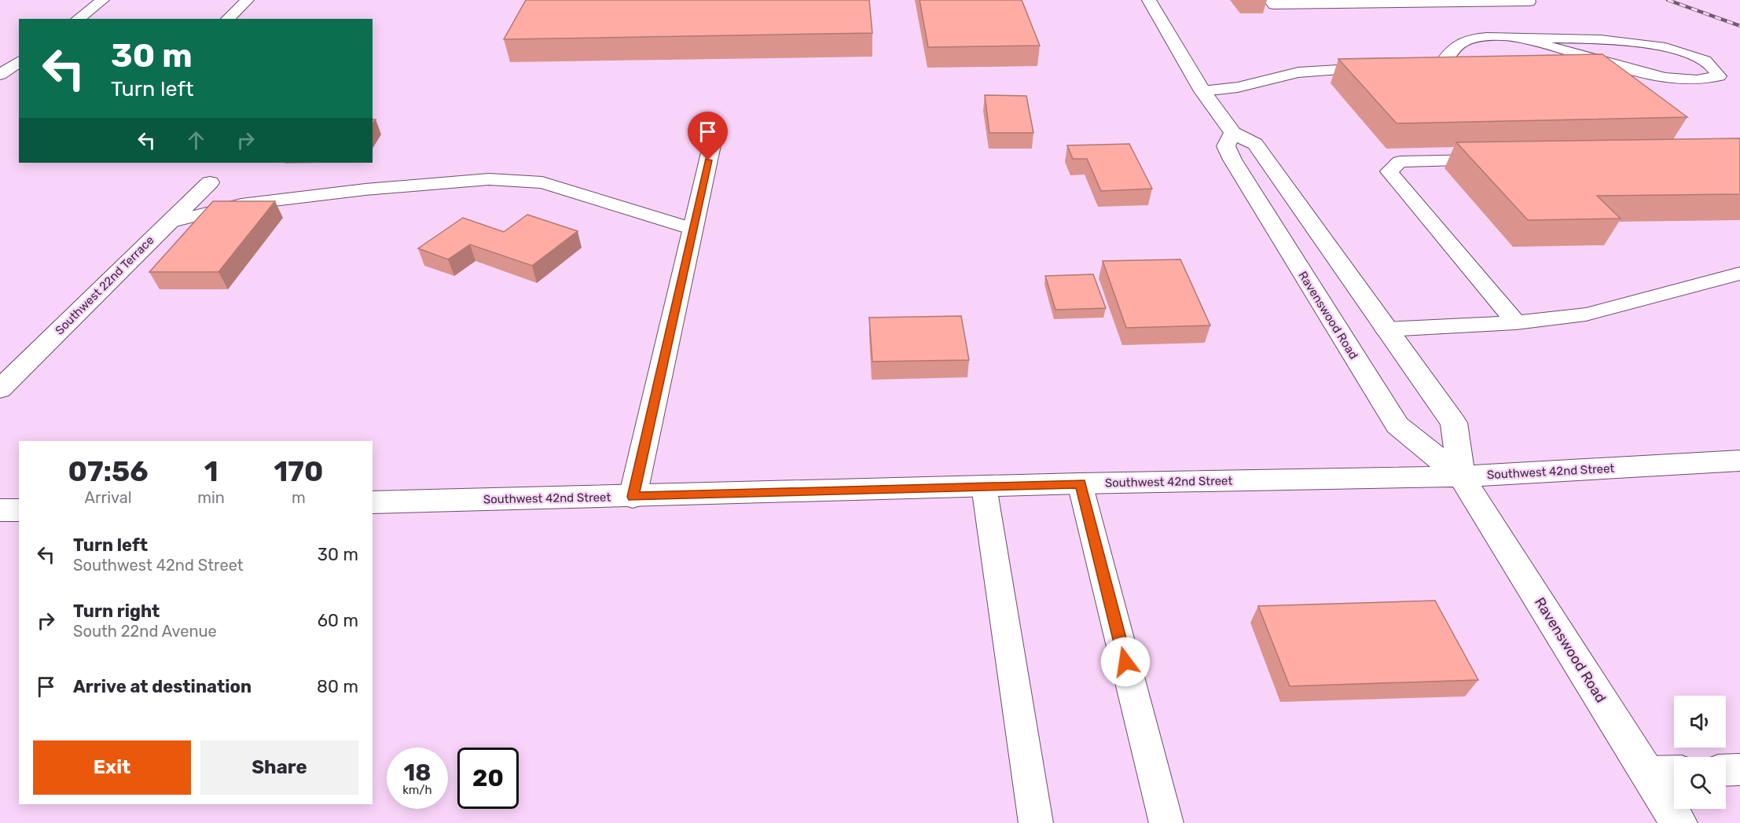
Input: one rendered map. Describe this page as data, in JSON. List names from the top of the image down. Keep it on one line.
{"streets":{"street":["Southwest 22nd Terrace","Ravenswood Road","Southwest 42nd Street"]},"crossings":[["Ravenswood Road","Southwest 42nd Street"]],"page":{"turn":["30 m","Turn left"],"eta":["07:56","Arrival","1","min","170","m"],"list":[{"name":"Turn left","note":"Southwest 42nd Street","value":"30 m"},{"name":"Turn right","note":"South 22nd Avenue","value":"60 m"},{"name":"Arrive at destination","value":"80 m"}],"buttons":["Exit","Share"],"speed":"18 km/h","limit":"20"}}
